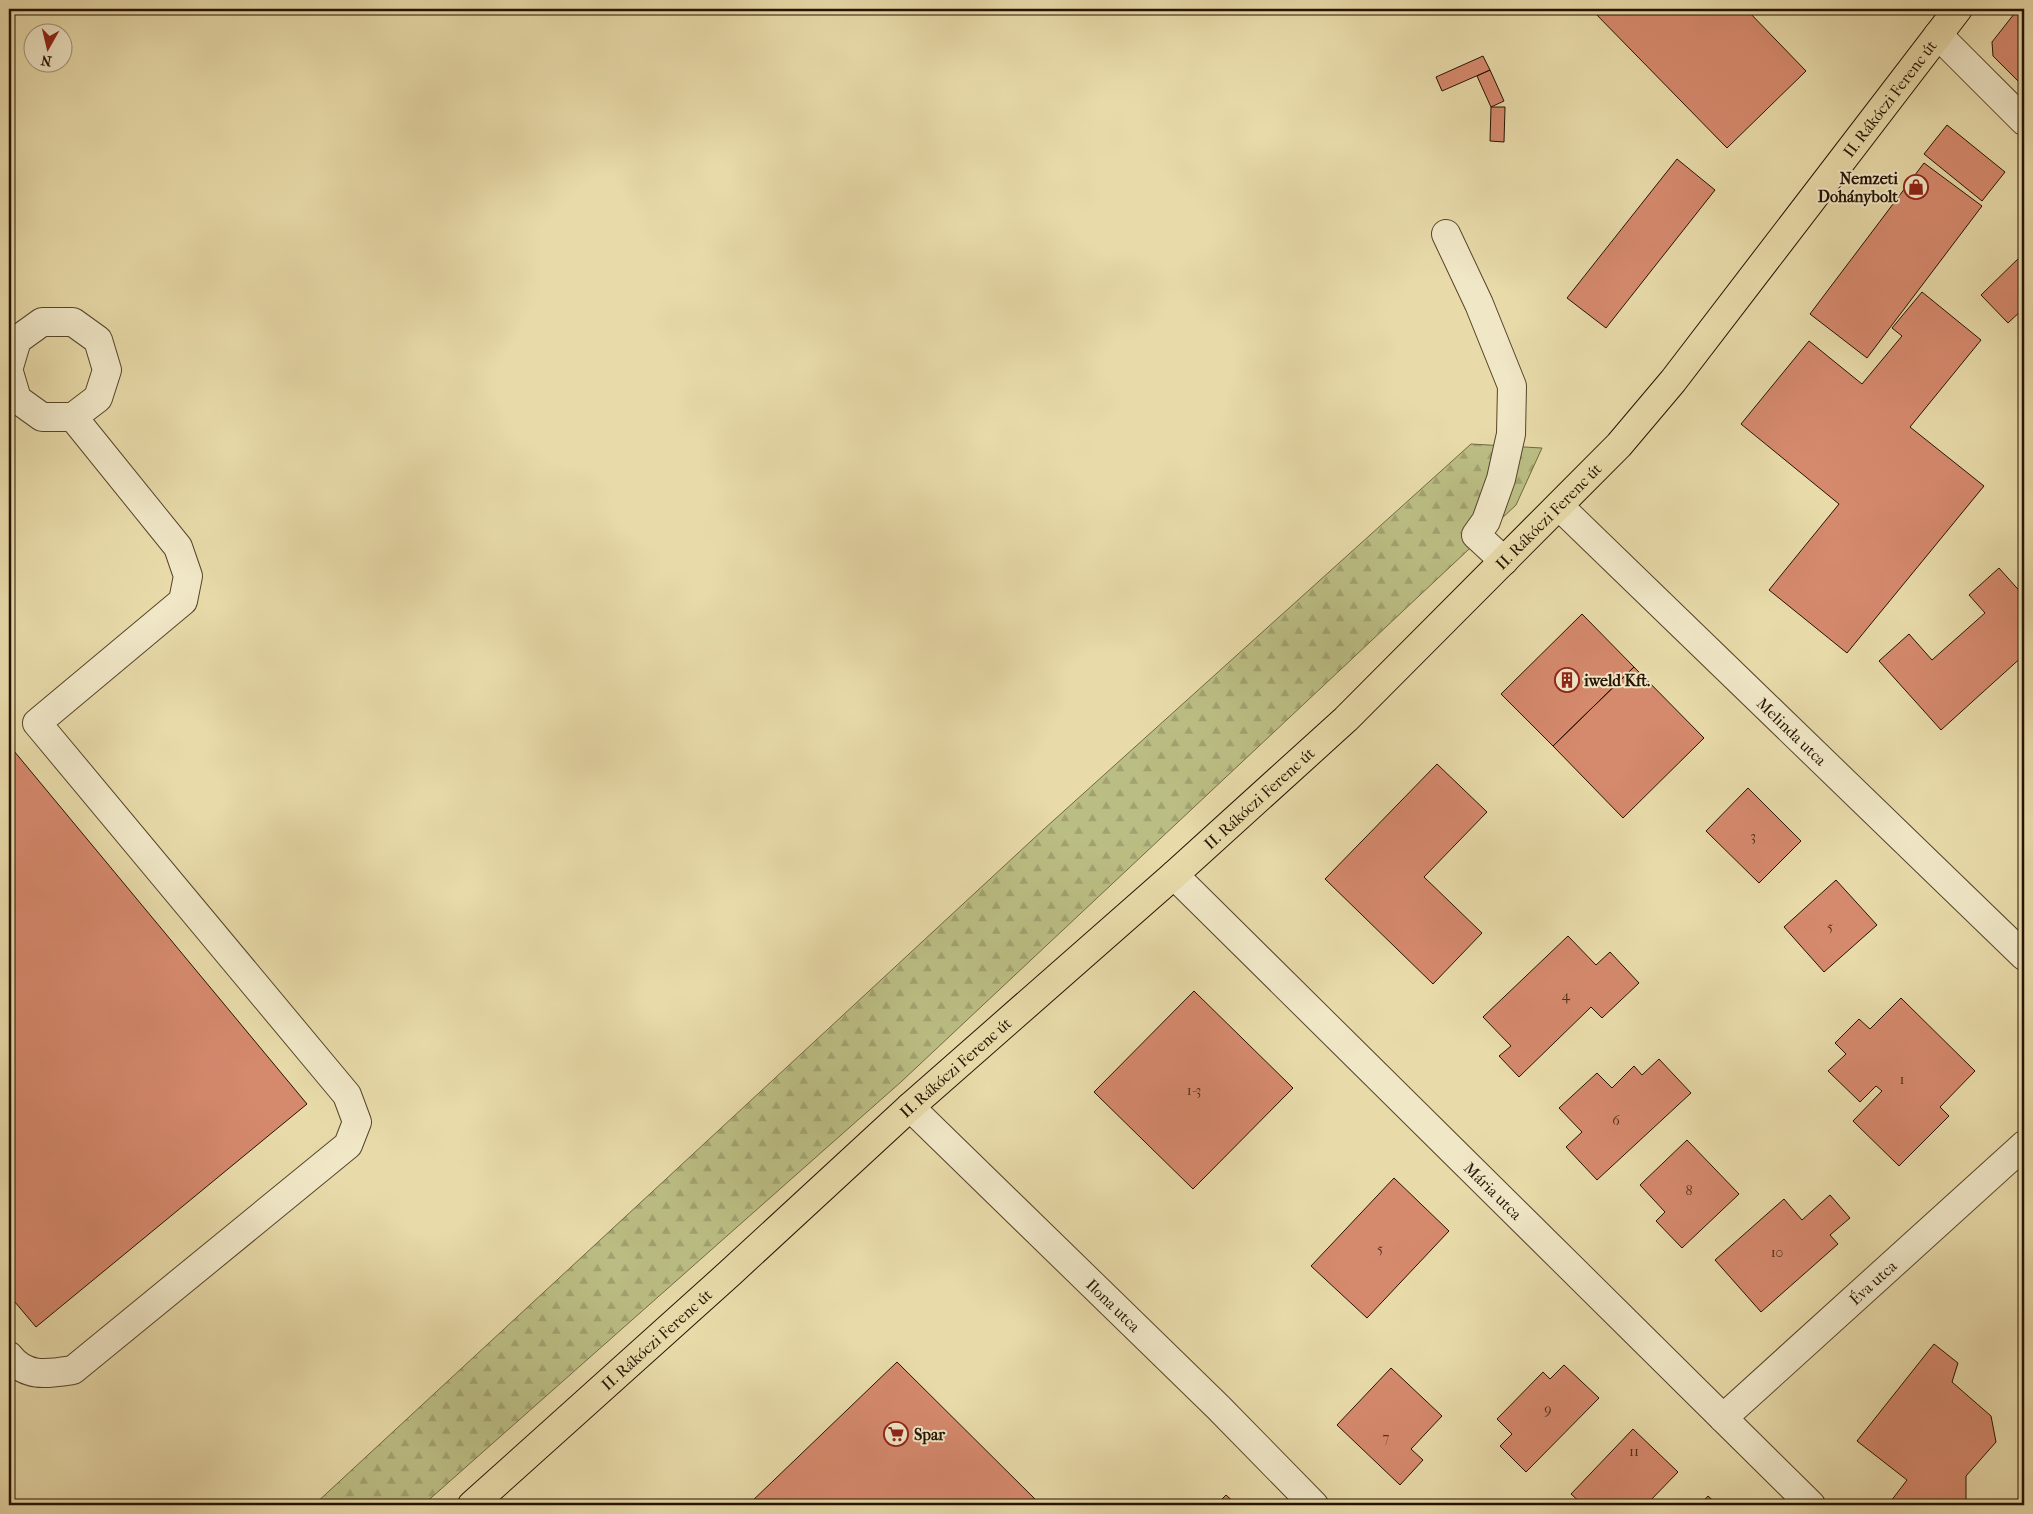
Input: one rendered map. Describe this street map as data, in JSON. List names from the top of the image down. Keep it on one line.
{"streets":{"main road":["II. Rákóczi Ferenc út"],"street":["Melinda utca","Mária utca","Éva utca","Ilona utca"]},"crossings":[["II. Rákóczi Ferenc út","Melinda utca"],["II. Rákóczi Ferenc út","Mária utca"],["II. Rákóczi Ferenc út","Ilona utca"],["Mária utca","Éva utca"]],"places":{"shop":["Nemzeti Dohánybolt"],"building":["iweld Kft."],"supermarket":["Spar"]},"house_numbers":["3","5","4","1","1-3","6","8","5","10","9","7","11"],"north":"bottom"}
